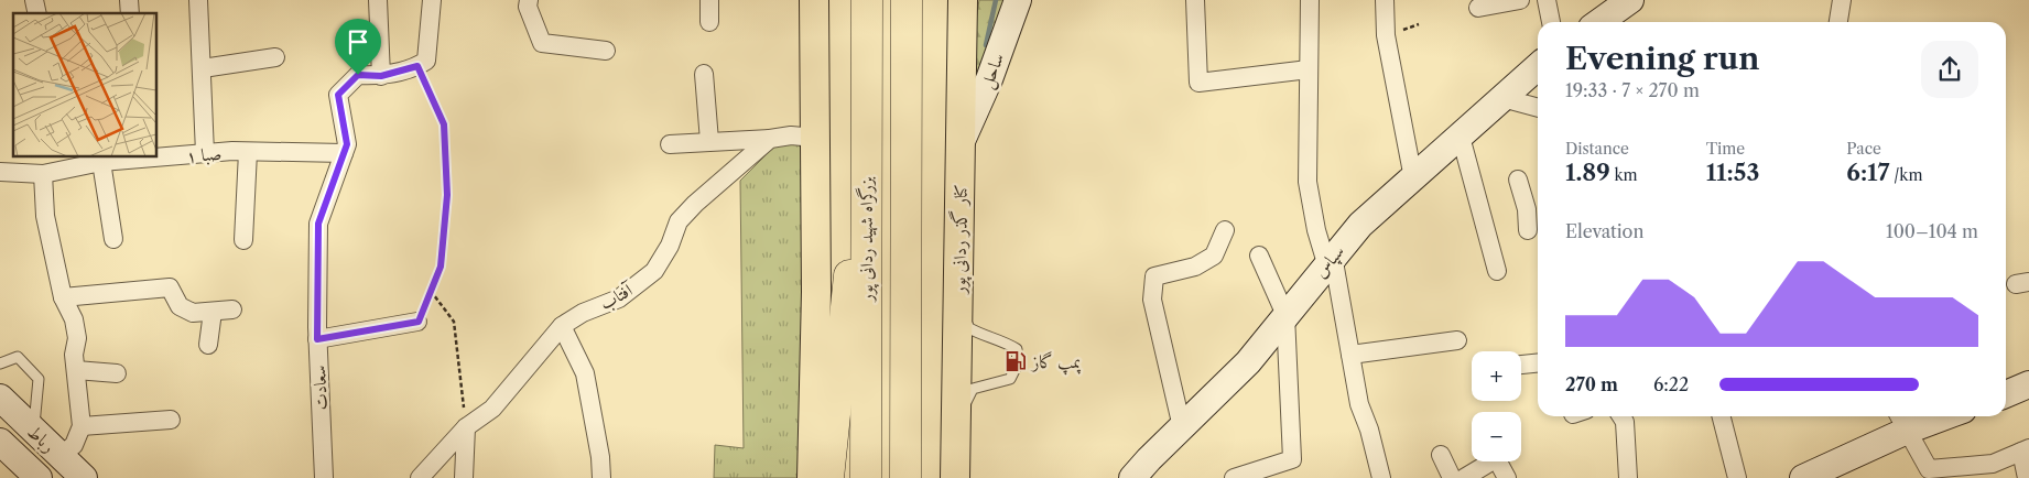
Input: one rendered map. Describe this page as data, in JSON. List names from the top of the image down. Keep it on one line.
{"streets":{"highway":["بزرگراه شهید ردانی پور"],"main road":["کنار گذر ردانی پور"],"street":["ساحل","صبا ۱","سپاس","آفتاب","سعادت","رباط"]},"crossings":[["ساحل","کنار گذر ردانی پور"],["صبا ۱","سعادت"]],"places":{"fuel station":["پمپ گاز"]},"page":{"heading":["Evening run","19:33 · 7 × 270 m"],"stats":[["Distance","1.89 km"],["Time","11:53"],["Pace","6:17 /km"]],"chart":["Elevation","100–104 m"],"map_buttons":["+","−"],"list":[{"name":"270 m","note":"6:22"}]}}
